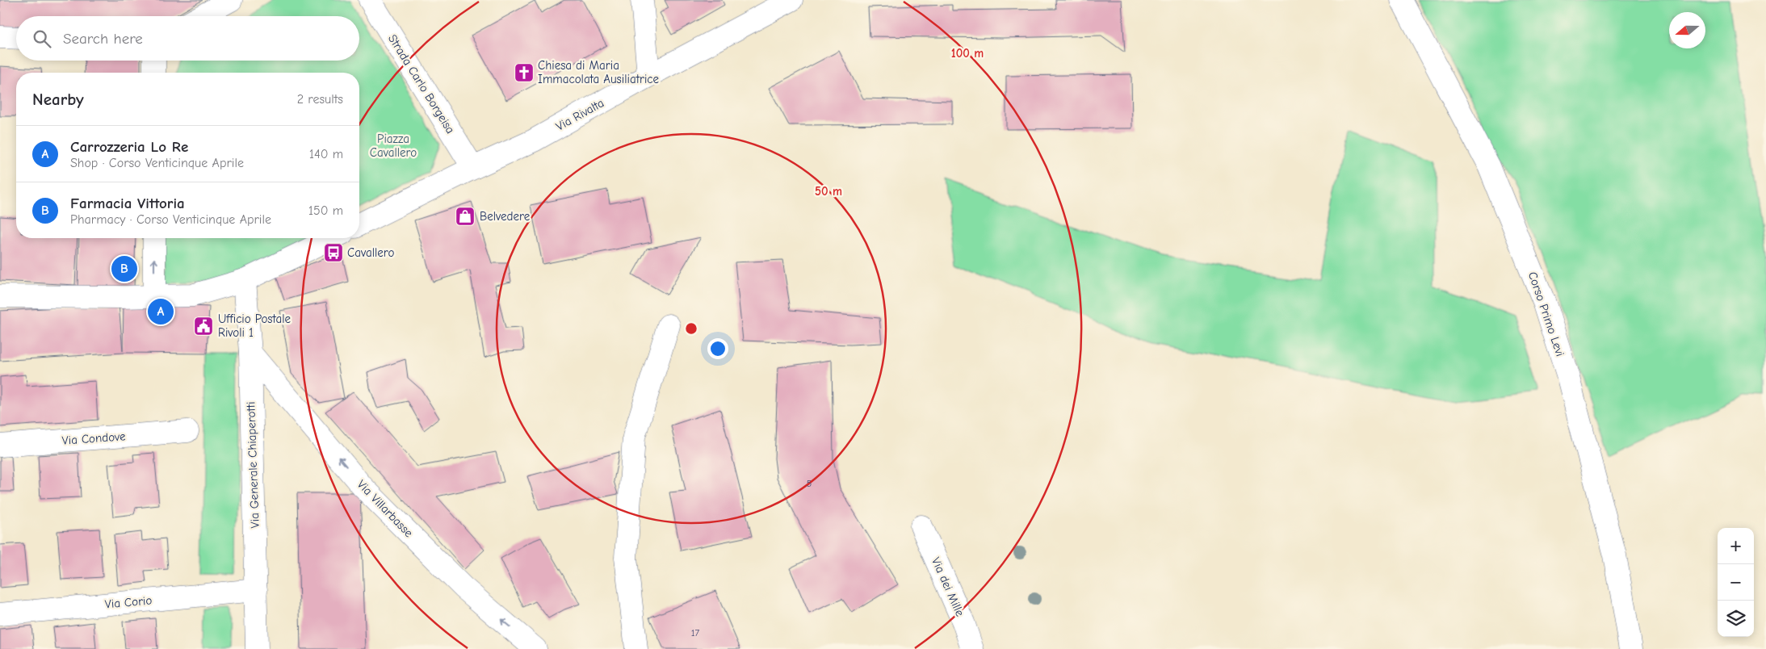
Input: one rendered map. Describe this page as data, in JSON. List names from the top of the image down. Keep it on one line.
{"streets":{"street":["Strada Carlo Borgeisa","Via Rivalta","Corso Primo Levi","Via Condove","Via Generale Chiaperotti","Via Villarbasse","Via dei Mille","Via Corio"]},"crossings":[["Strada Carlo Borgeisa","Via Rivalta"],["Via Generale Chiaperotti","Via Villarbasse"],["Via Generale Chiaperotti","Via Corio"]],"one_way":["Via Villarbasse"],"parks":["Piazza Cavallero"],"places":{"church":["Chiesa di Maria Immacolata Ausiliatrice"],"shop":["Belvedere"],"bus stop":["Cavallero"],"public building":["Ufficio Postale Rivoli 1"]},"house_numbers":["5","17"],"north":"left","page":{"search":"Search here","heading":["Nearby","2 results"],"list":[{"mark":"A","name":"Carrozzeria Lo Re","note":"Shop · Corso Venticinque Aprile","value":"140 m"},{"mark":"B","name":"Farmacia Vittoria","note":"Pharmacy · Corso Venticinque Aprile","value":"150 m"}],"pins":["B","A"],"map_buttons":["+","−"]},"rings":["100 m","50 m"]}
